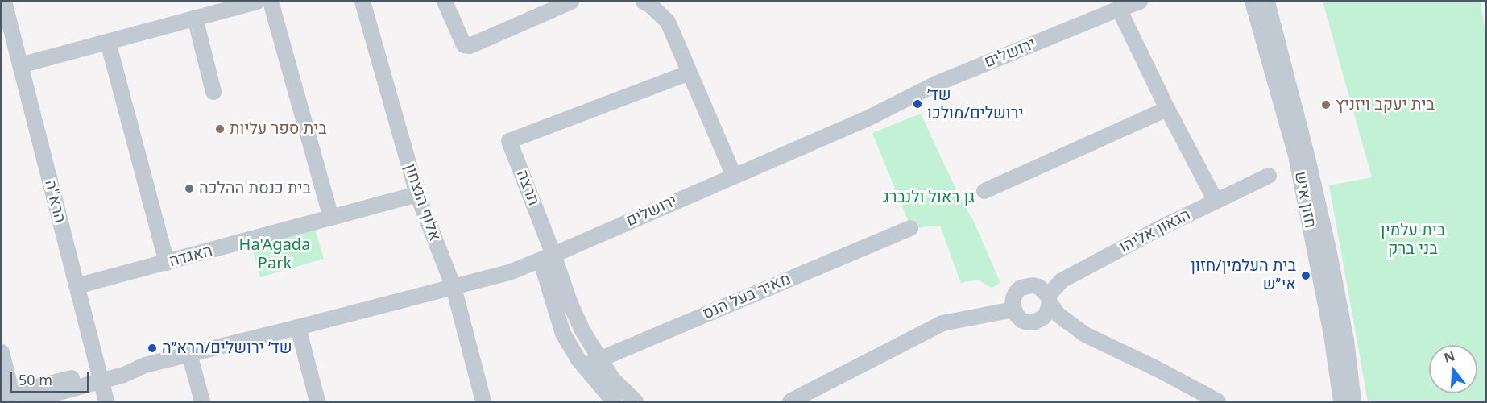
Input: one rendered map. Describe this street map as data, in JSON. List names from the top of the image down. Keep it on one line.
{"streets":{"street":["ירושלים","תרצה","חזון איש","הרא\"ה","אלוף הנצחון","הגאון אליהו","האגדה","מאיר בעל הנס"]},"crossings":[["ירושלים","תרצה"],["ירושלים","הרא\"ה"],["ירושלים","אלוף הנצחון"],["תרצה","מאיר בעל הנס"],["הרא\"ה","האגדה"],["אלוף הנצחון","האגדה"]],"parks":["גן ראול ולנברג","בית עלמין בני ברק","Ha'Agada Park"],"places":["שד׳ ירושלים/מולכו","בית יעקב ויזניץ","בית ספר עליות","בית כנסת ההלכה","בית העלמין/חזון אי״ש","שד׳ ירושלים/הרא״ה"],"scale_bar":"50 m","north":"top"}
